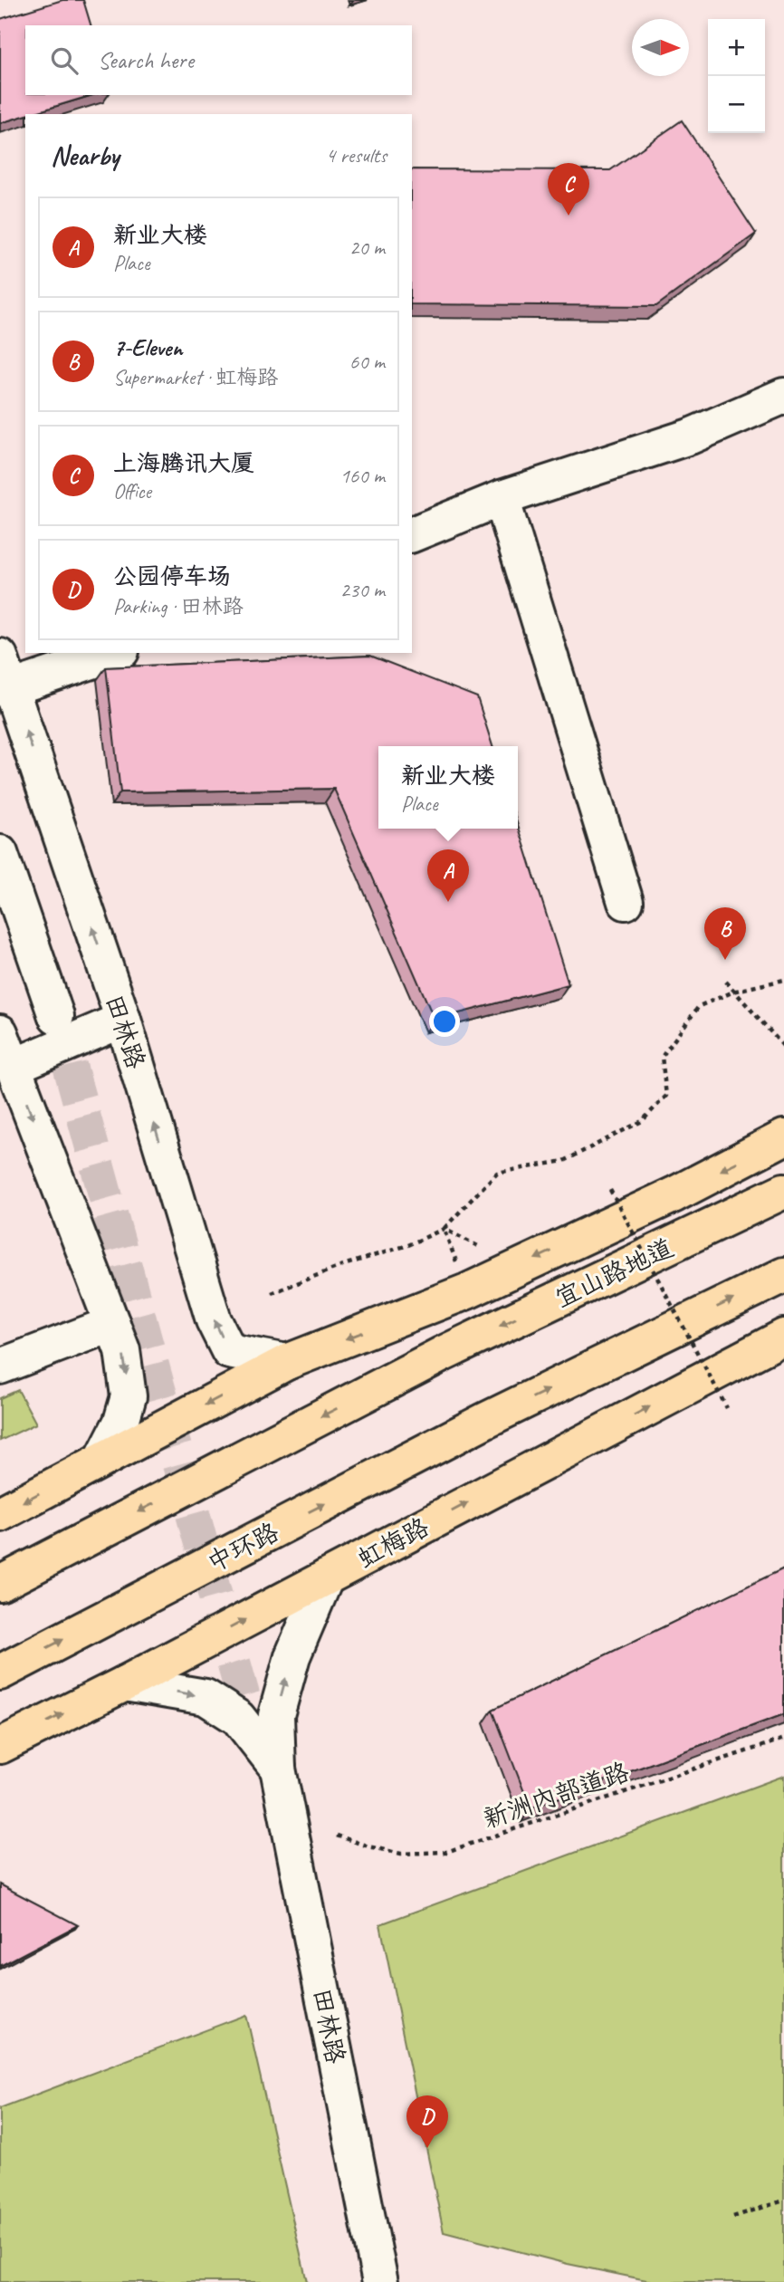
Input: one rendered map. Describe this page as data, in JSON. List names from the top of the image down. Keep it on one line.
{"streets":{"main road":["宜山路地道","虹梅路","中环路"],"street":["田林路"],"path":["新洲内部道路"]},"crossings":[["田林路","虹梅路"]],"north":"right","page":{"map_buttons":["+","−"],"search":"Search here","heading":["Nearby","4 results"],"pins":["C","A","B","D"],"list":[{"mark":"A","name":"新业大楼","note":"Place","value":"20 m"},{"mark":"B","name":"7-Eleven","note":"Supermarket · 虹梅路","value":"60 m"},{"mark":"C","name":"上海腾讯大厦","note":"Office","value":"160 m"},{"mark":"D","name":"公园停车场","note":"Parking · 田林路","value":"230 m"}],"popup":["新业大楼","Place"]}}
